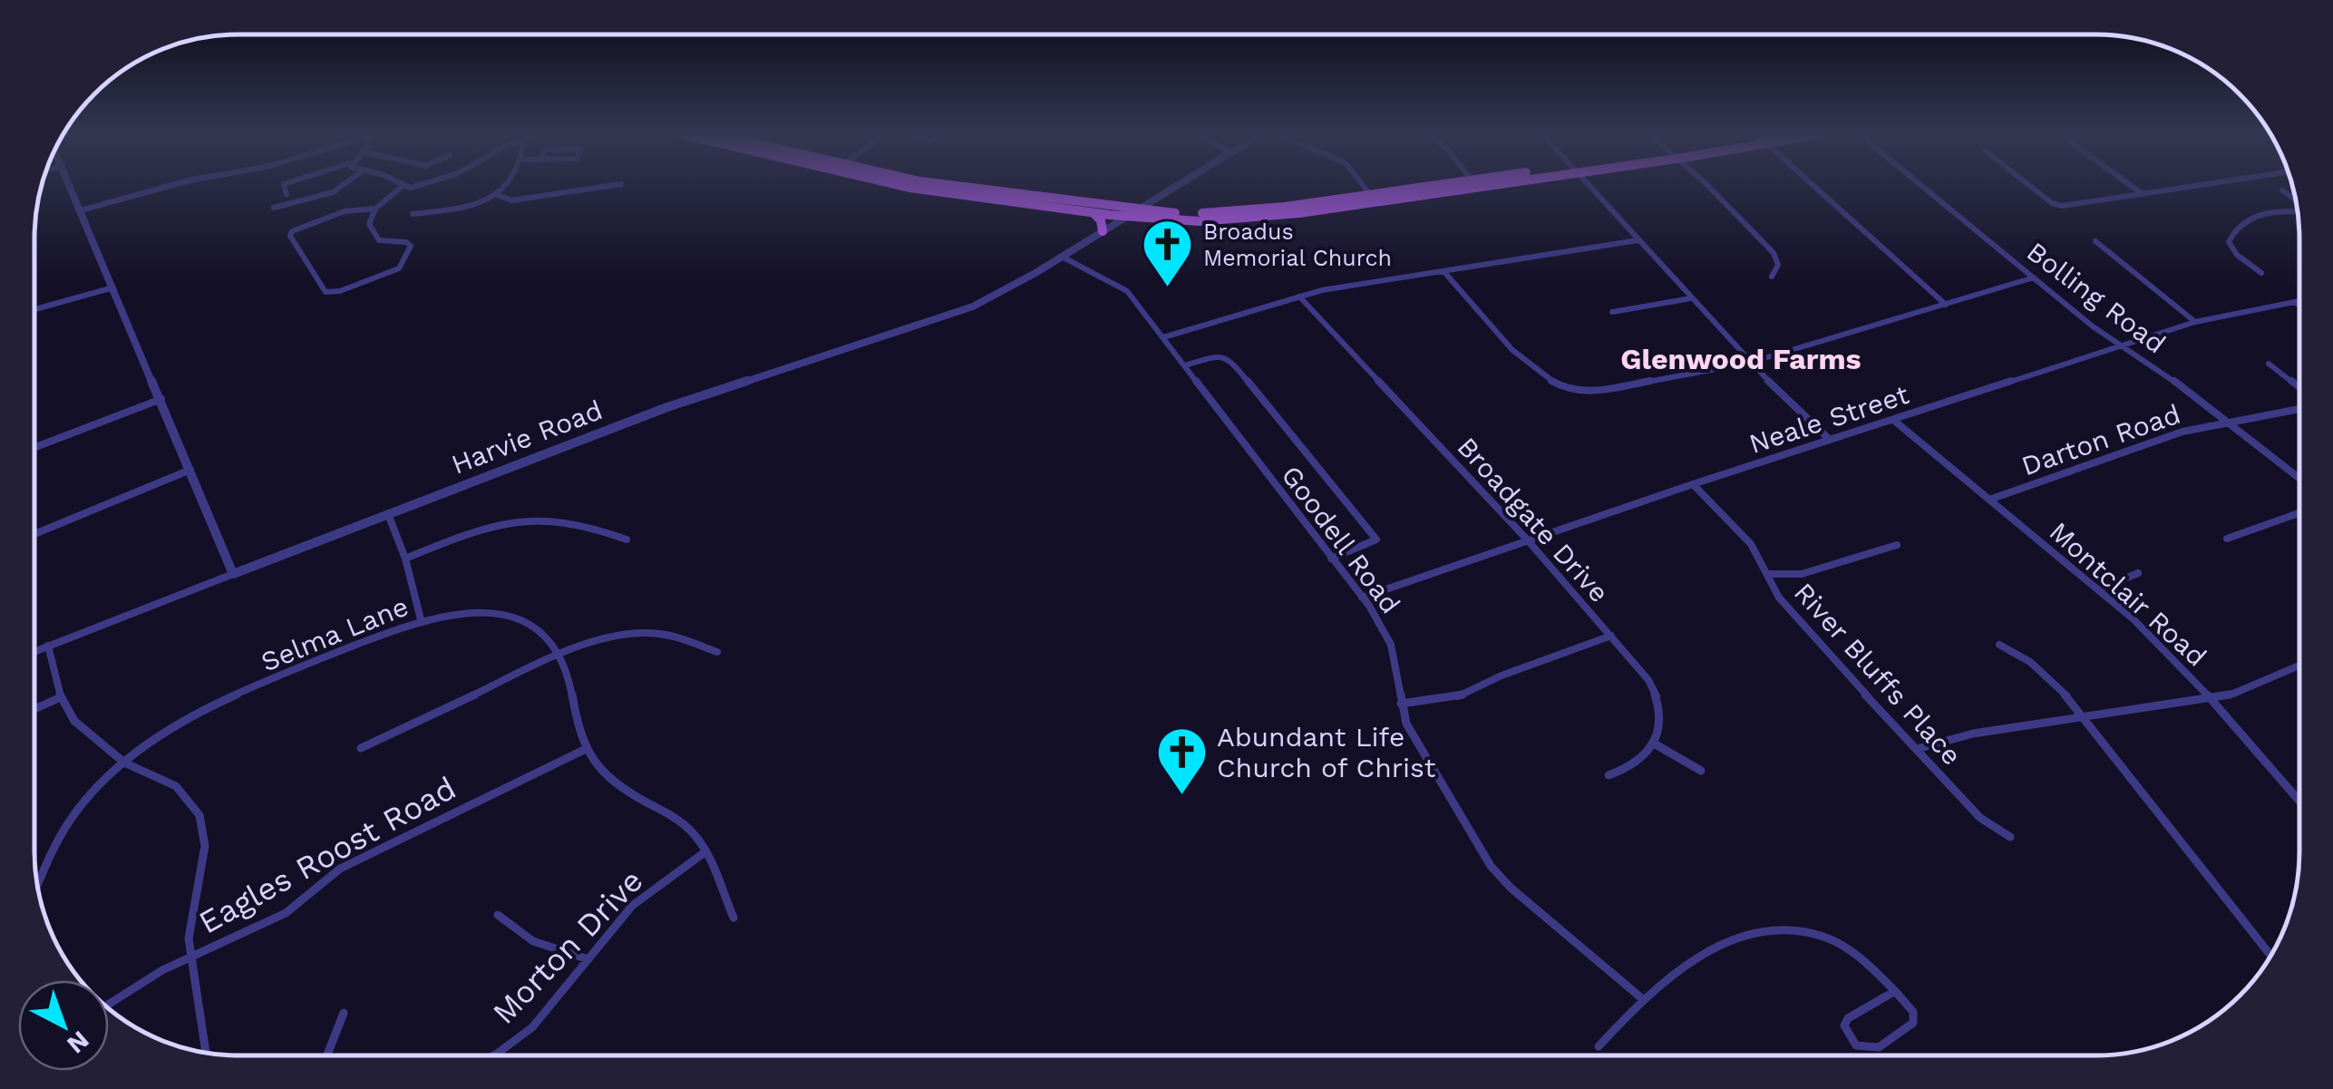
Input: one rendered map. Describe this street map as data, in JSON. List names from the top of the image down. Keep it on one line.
{"streets":{"street":["Bolling Road","Neale Street","Harvie Road","Darton Road","Broadgate Drive","Goodell Road","Montclair Road","Selma Lane","River Bluffs Place","Eagles Roost Road","Morton Drive"]},"crossings":[["Bolling Road","Neale Street"],["Bolling Road","Darton Road"],["Neale Street","Broadgate Drive"],["Neale Street","Goodell Road"],["Neale Street","Montclair Road"],["Neale Street","River Bluffs Place"],["Harvie Road","Goodell Road"],["Darton Road","Montclair Road"]],"districts":["Glenwood Farms"],"places":{"church":["Broadus Memorial Church","Abundant Life Church of Christ"]},"north":"bottom right"}
